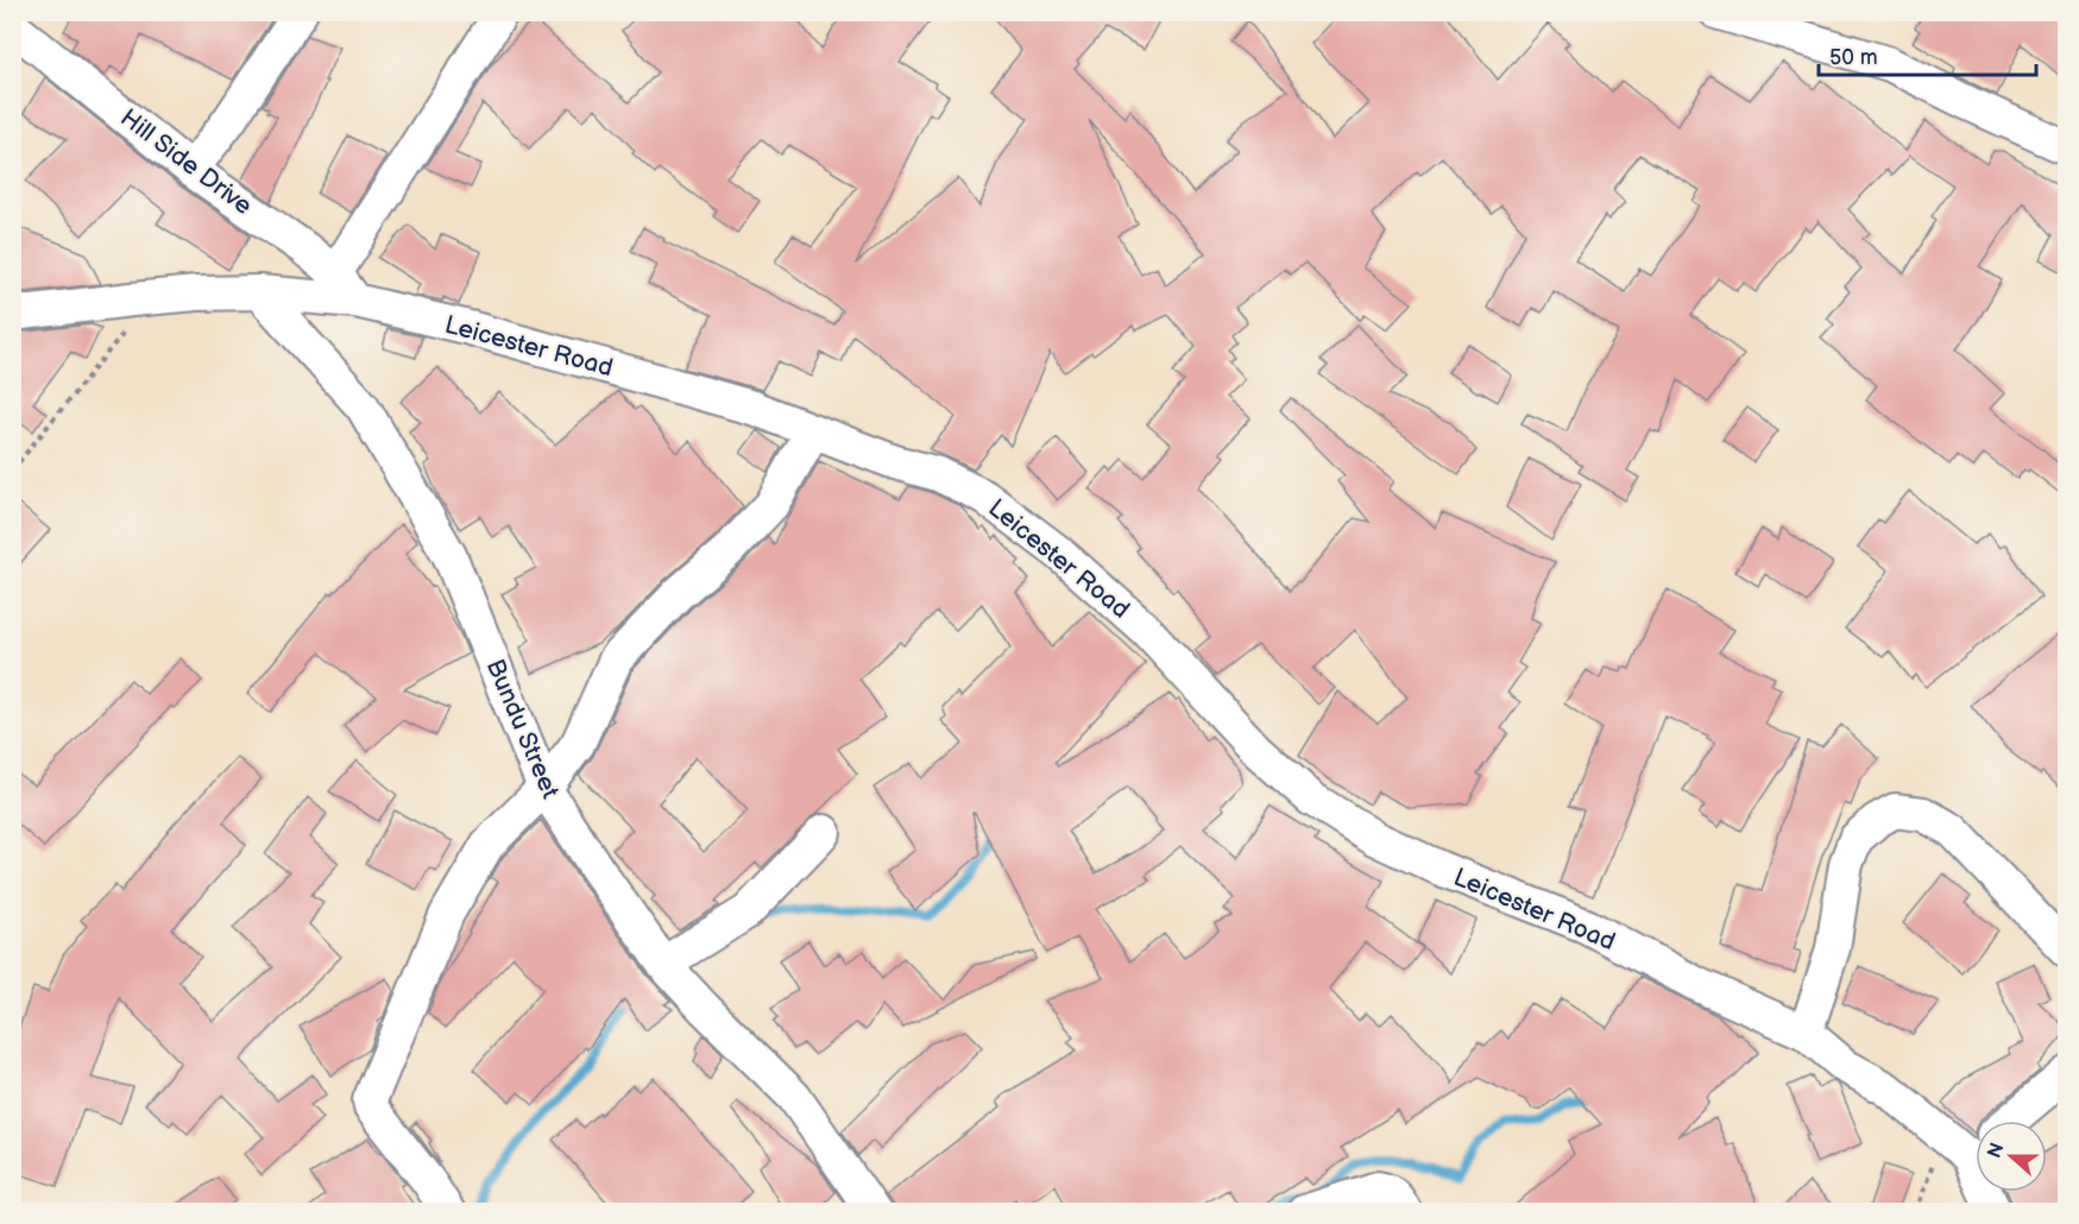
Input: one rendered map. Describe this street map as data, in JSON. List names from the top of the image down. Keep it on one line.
{"streets":{"street":["Hill Side Drive","Leicester Road","Bundu Street"]},"crossings":[["Hill Side Drive","Leicester Road"],["Leicester Road","Bundu Street"]],"scale_bar":"50 m","north":"left"}
